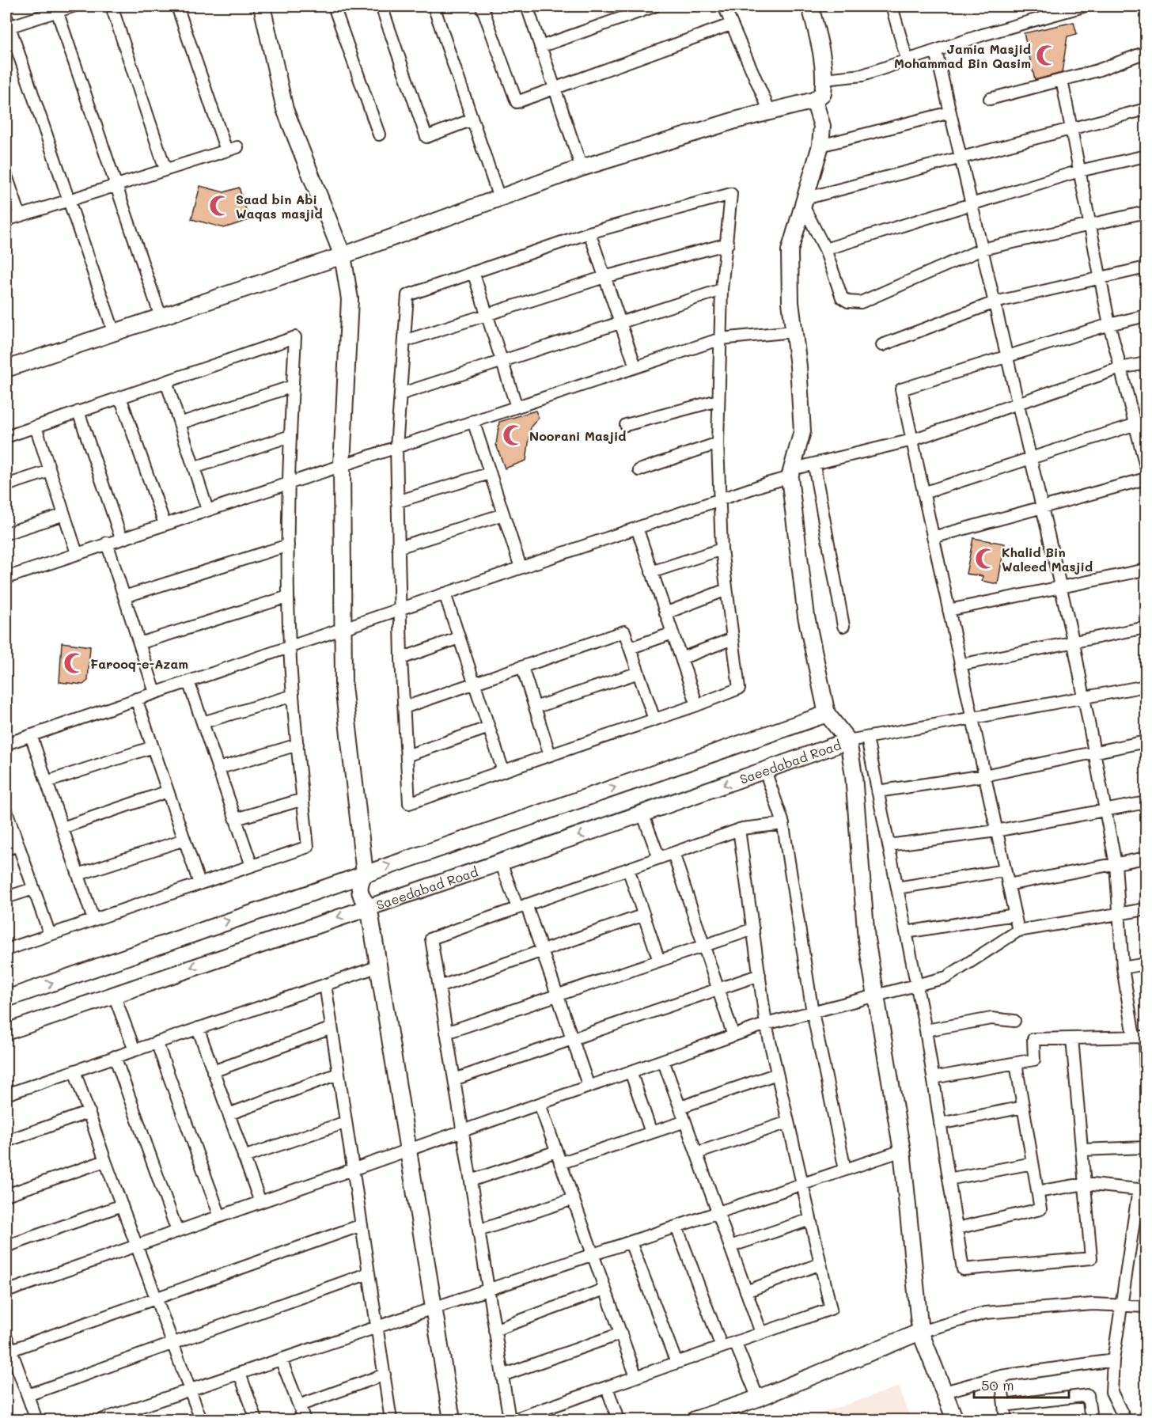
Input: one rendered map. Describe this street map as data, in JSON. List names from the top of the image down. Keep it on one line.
{"streets":{"street":["Saeedabad Road"]},"places":{"mosque":["Jamia Masjid Mohammad Bin Qasim","Saad bin Abi Waqas masjid","Noorani Masjid","Khalid Bin Waleed Masjid","Farooq-e-Azam"]},"scale_bar":"50 m"}
